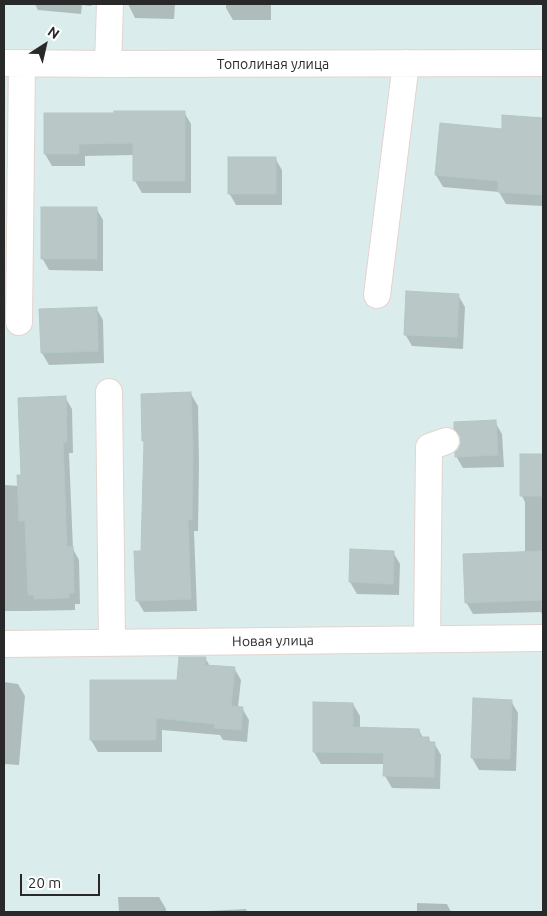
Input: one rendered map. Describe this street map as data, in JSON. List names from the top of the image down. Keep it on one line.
{"streets":{"street":["Тополиная улица","Новая улица"]},"scale_bar":"20 m","north":"top right"}
